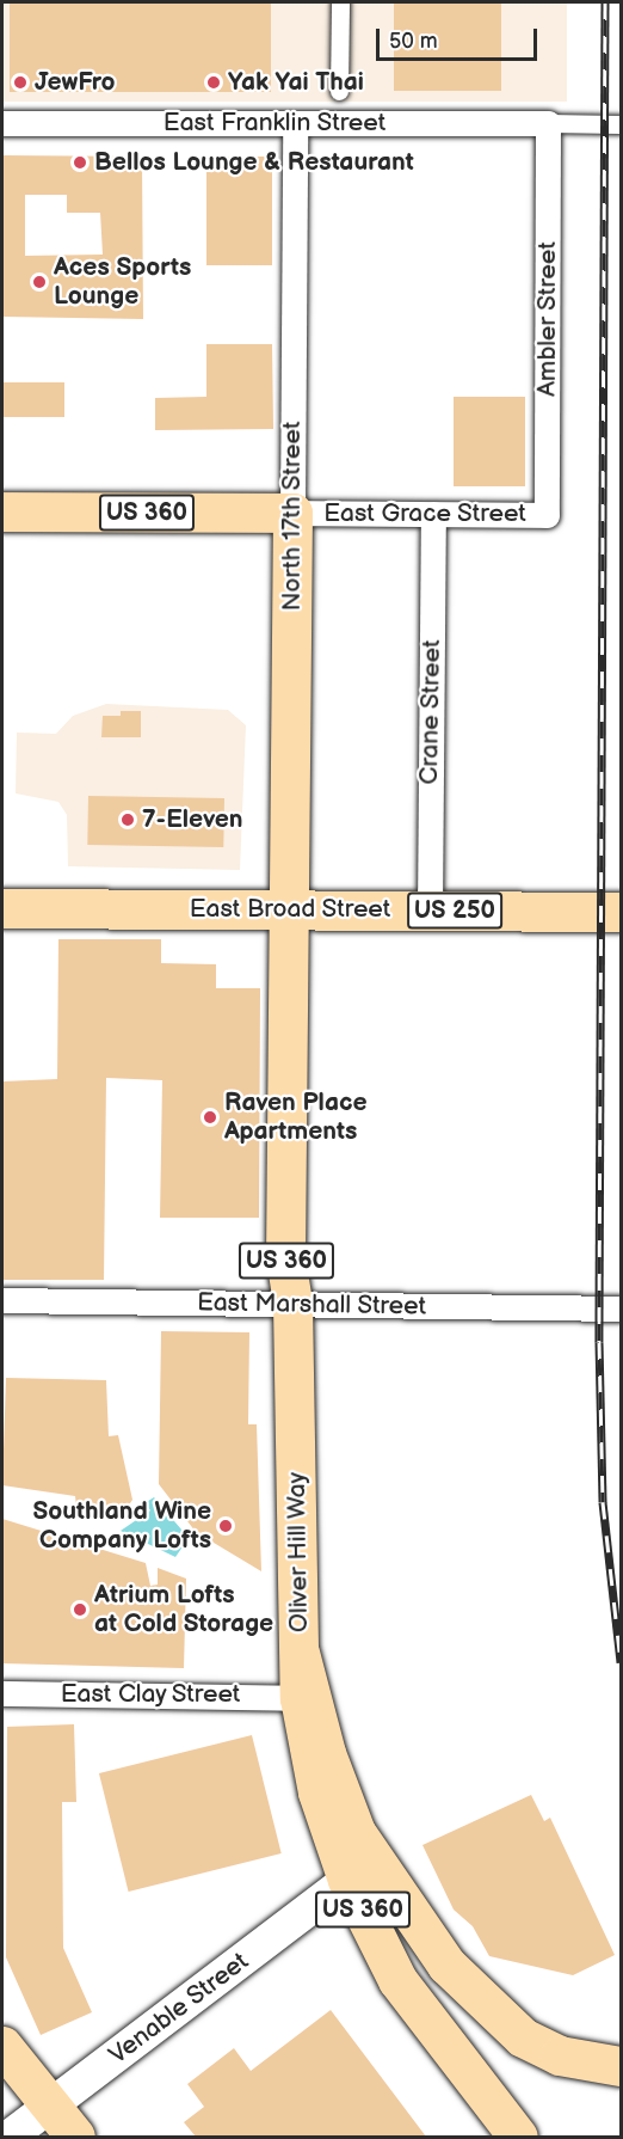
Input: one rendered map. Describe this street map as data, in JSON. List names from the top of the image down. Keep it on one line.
{"streets":{"main road":["US 360","East Grace Street","North 17th Street","East Broad Street","US 250","Oliver Hill Way","Venable Street"],"street":["East Franklin Street","Ambler Street","Crane Street","East Marshall Street","East Clay Street"]},"crossings":[["East Franklin Street","Ambler Street"],["East Franklin Street","North 17th Street"],["Ambler Street","East Grace Street"],["East Grace Street","North 17th Street"],["East Grace Street","Crane Street"],["North 17th Street","East Broad Street"],["North 17th Street","Oliver Hill Way"],["Crane Street","East Broad Street"],["East Broad Street","Oliver Hill Way"],["East Marshall Street","Oliver Hill Way"],["Oliver Hill Way","East Clay Street"],["Oliver Hill Way","Venable Street"]],"places":["JewFro","Yak Yai Thai","Bellos Lounge & Restaurant","Aces Sports Lounge","7-Eleven","Raven Place Apartments","Southland Wine Company Lofts","Atrium Lofts at Cold Storage"],"scale_bar":"50 m"}
